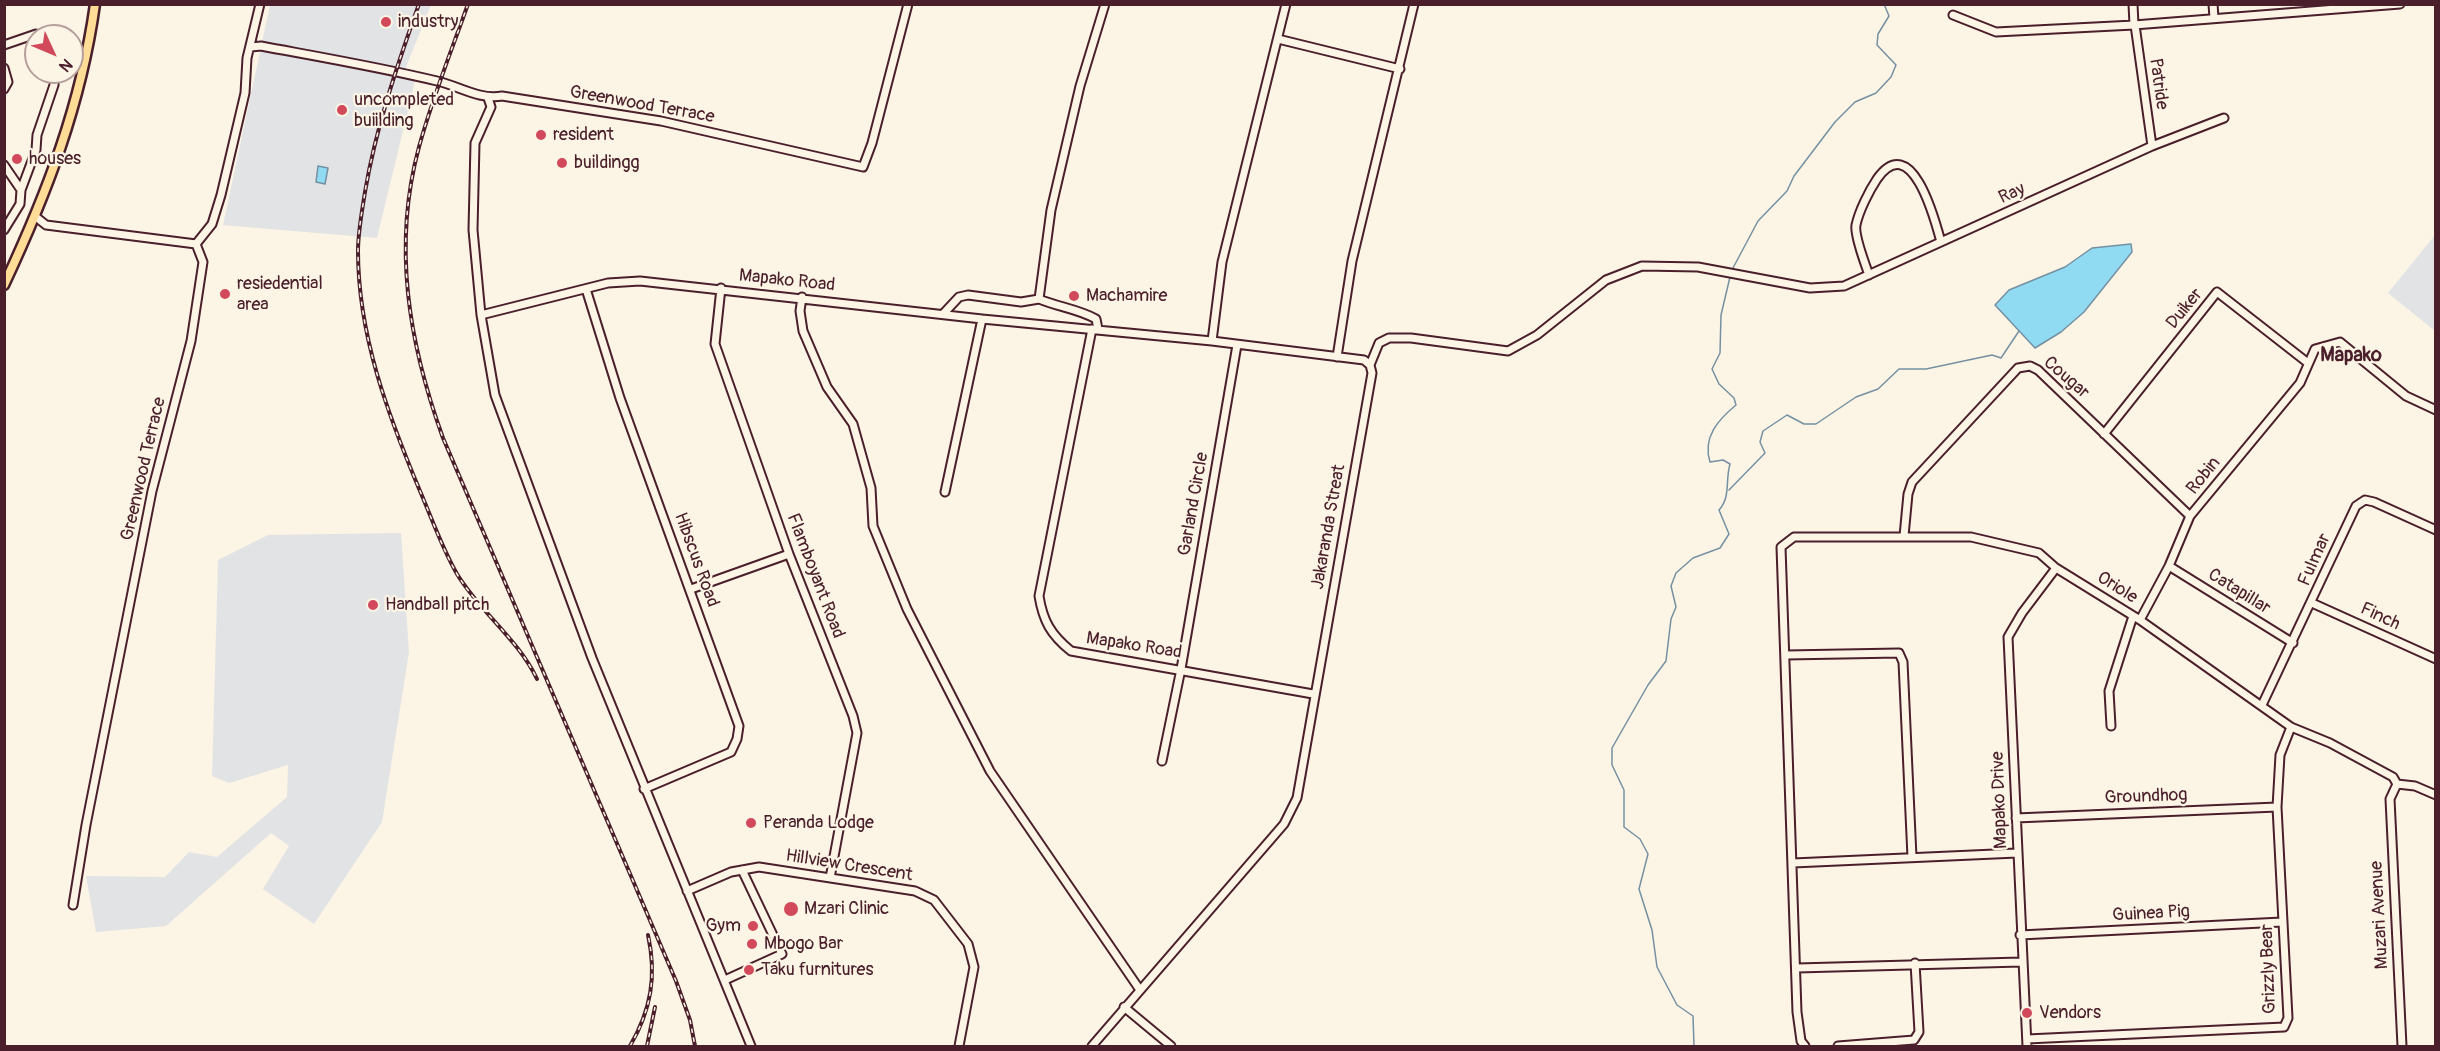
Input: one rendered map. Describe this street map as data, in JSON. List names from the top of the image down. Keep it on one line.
{"streets":{"street":["Patride","Greenwood Terrace","Ray","Mapako Road","Duiker","Cougar","Robin","Garland Circle","Jakaranda Streat","Hibscus Road","Fulmar","Flamboyant Road","Oriole","Catapillar","Finch","Groundhog","Mapako Drive","Hillview Crescent","Guinea Pig","Muzari Avenue","Grizzly Bear"]},"crossings":[["Patride","Ray"],["Ray","Mapako Road"],["Ray","Jakaranda Streat"],["Mapako Road","Garland Circle"],["Mapako Road","Jakaranda Streat"],["Mapako Road","Hibscus Road"],["Mapako Road","Flamboyant Road"],["Duiker","Cougar"],["Duiker","Robin"],["Cougar","Robin"],["Cougar","Oriole"],["Robin","Oriole"],["Robin","Catapillar"],["Fulmar","Oriole"],["Fulmar","Catapillar"],["Fulmar","Finch"],["Flamboyant Road","Hillview Crescent"],["Oriole","Mapako Drive"],["Oriole","Muzari Avenue"],["Oriole","Grizzly Bear"],["Groundhog","Mapako Drive"],["Groundhog","Grizzly Bear"],["Mapako Drive","Guinea Pig"],["Mapako Drive","Grizzly Bear"],["Guinea Pig","Grizzly Bear"]],"districts":["Mapako"],"places":["industry","uncompleted buiilding","resident","houses","buildingg","resiedential area","Machamire","Handball pitch","Peranda Lodge","Mzari Clinic","Gym","Mbogo Bar","Taku furnitures","Vendors"],"north":"bottom right"}
